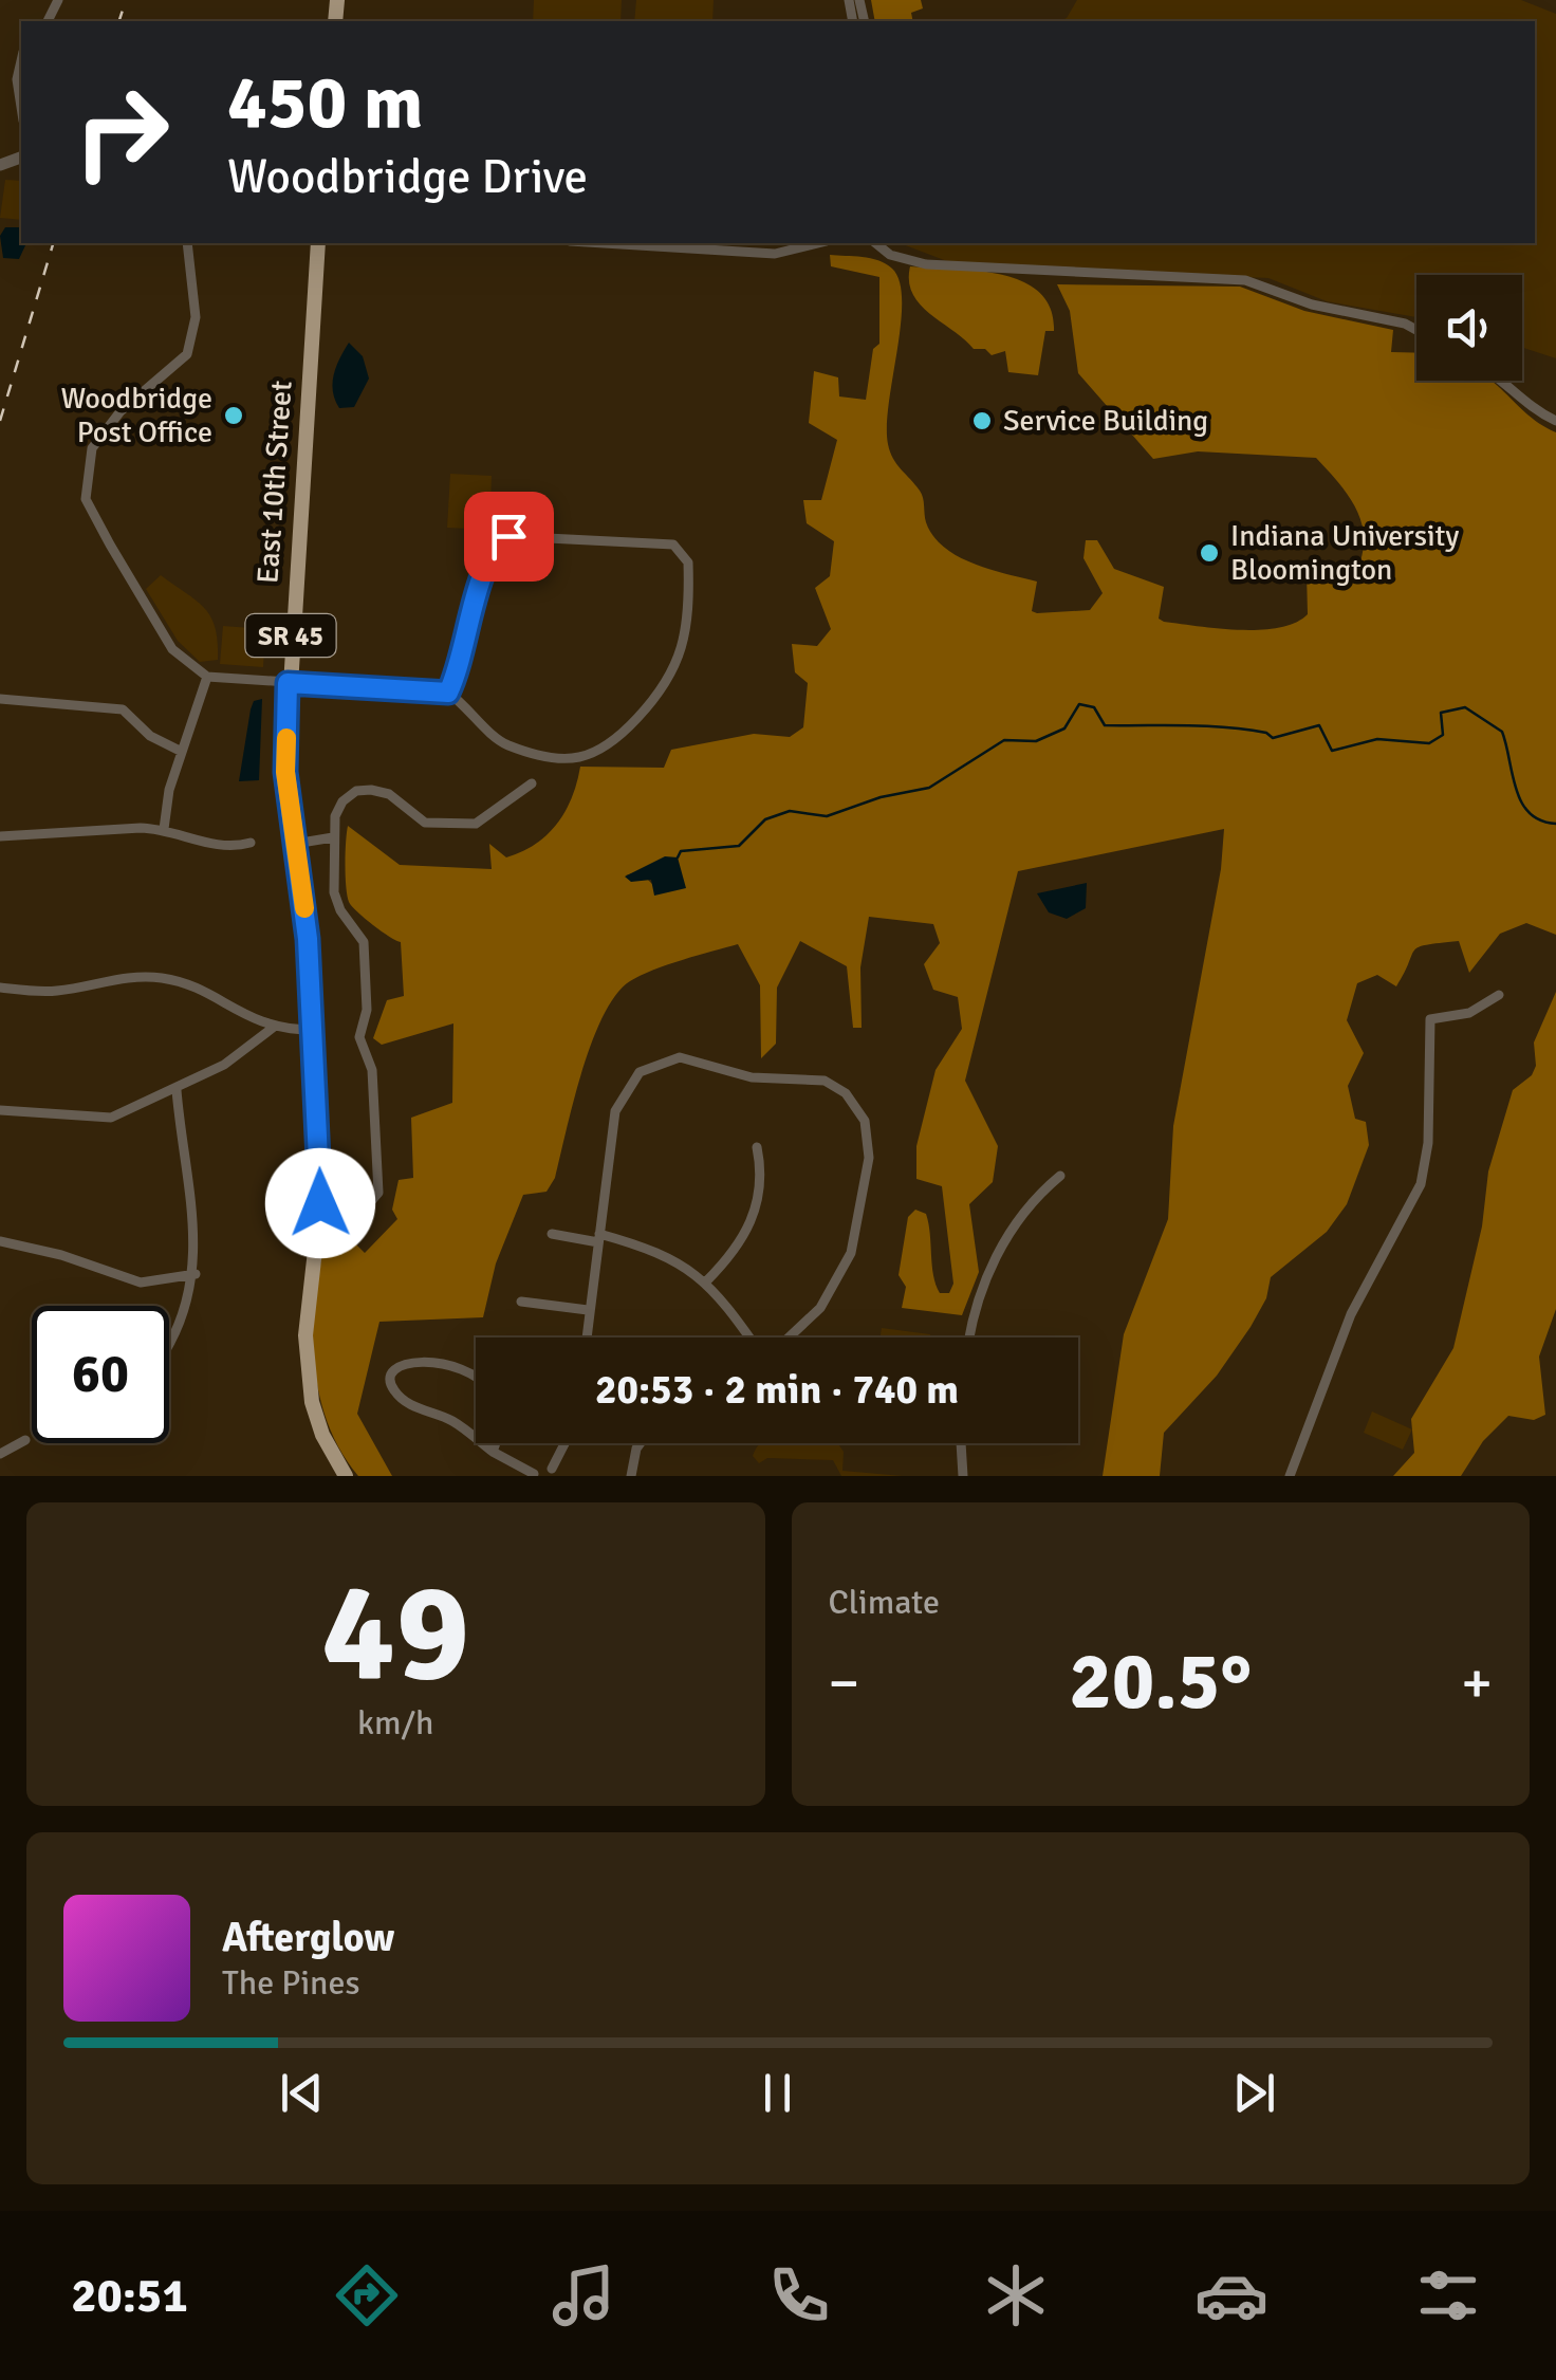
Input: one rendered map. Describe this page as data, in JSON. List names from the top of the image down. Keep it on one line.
{"streets":{"main road":["East 10th Street","SR 45"]},"places":["Woodbridge Post Office","Service Building","Indiana University Bloomington"],"page":{"turn":["450 m","Woodbridge Drive"],"limit":"60","trip":"20:53 · 2 min · 740 m","tile":[["49","km/h"],"Climate"],"heat":["−","20.5°","+"],"song":["Afterglow","The Pines"],"tabs":"20:51"}}
